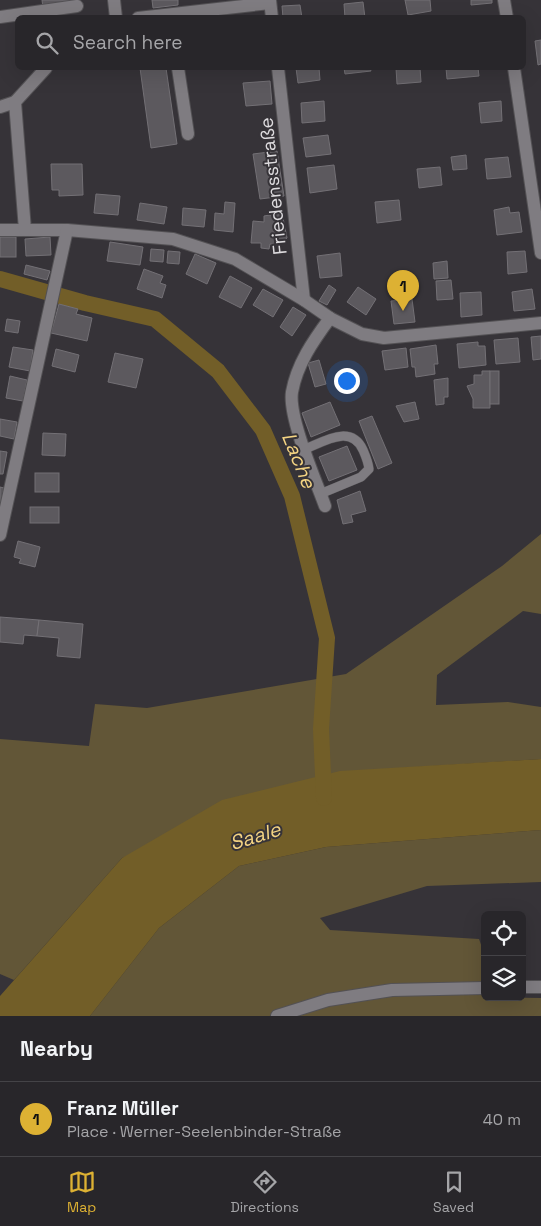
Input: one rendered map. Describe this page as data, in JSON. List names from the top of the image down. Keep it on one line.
{"streets":{"street":["Friedensstraße"]},"water":["Lache","Saale"],"page":{"search":"Search here","pins":"1","heading":"Nearby","list":[{"mark":"1","name":"Franz Müller","note":"Place · Werner-Seelenbinder-Straße","value":"40 m"}],"nav":["Map","Directions","Saved"]}}
